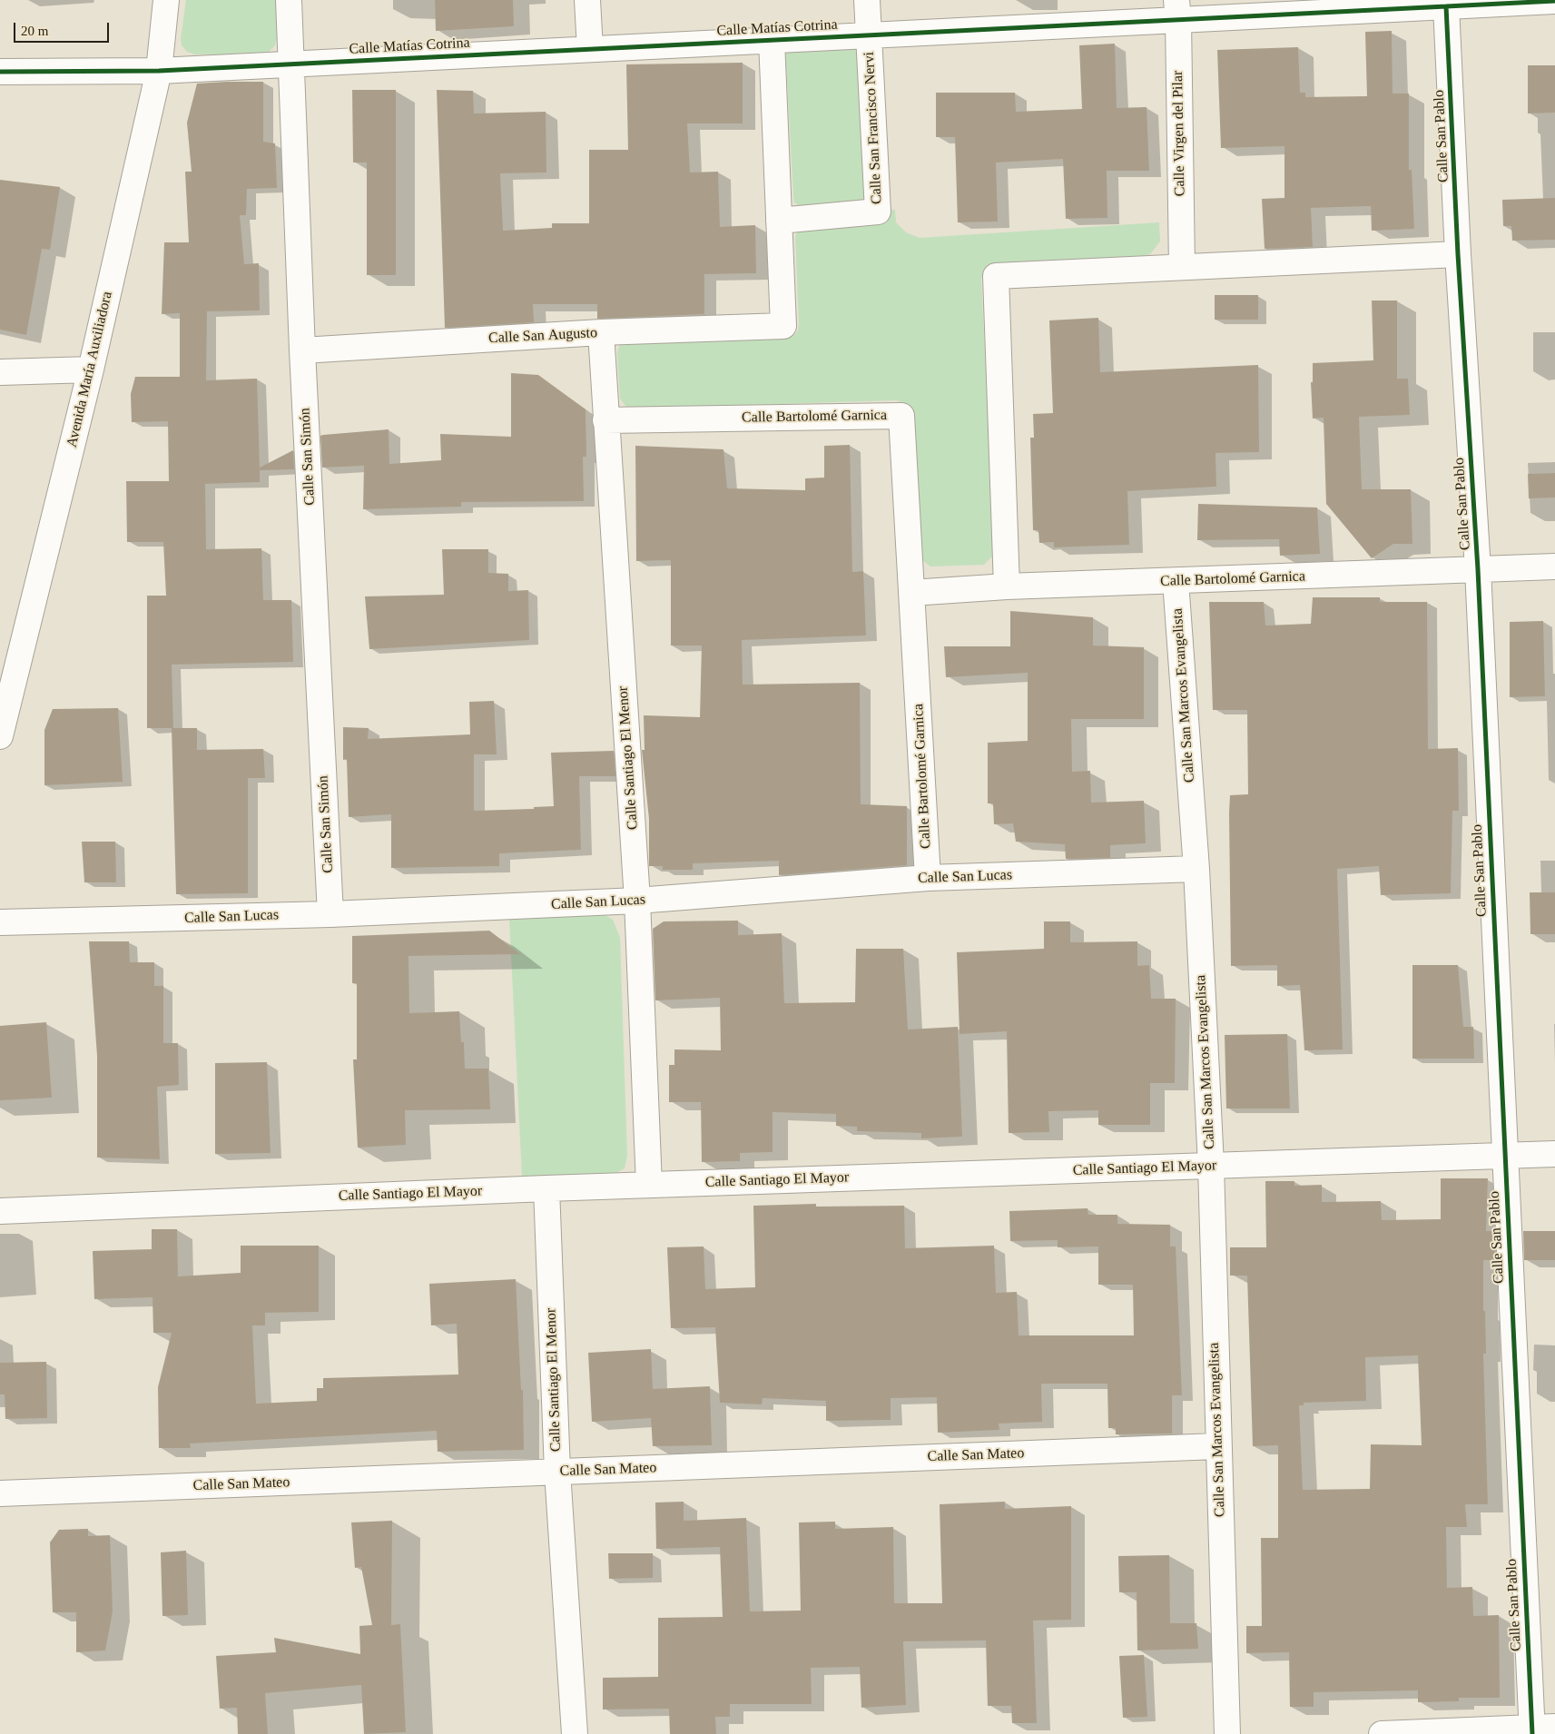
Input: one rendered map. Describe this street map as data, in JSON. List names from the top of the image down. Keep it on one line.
{"streets":{"street":["Calle Matías Cotrina","Calle San Francisco Nervi","Calle Virgen del Pilar","Calle San Pablo","Calle San Augusto","Avenida María Auxiliadora","Calle Bartolomé Garnica","Calle San Simón","Calle San Marcos Evangelista","Calle Santiago El Menor","Calle San Lucas","Calle Santiago El Mayor","Calle San Mateo"]},"crossings":[["Calle Matías Cotrina","Calle San Francisco Nervi"],["Calle Matías Cotrina","Calle Virgen del Pilar"],["Calle Matías Cotrina","Calle San Pablo"],["Calle Matías Cotrina","Avenida María Auxiliadora"],["Calle Matías Cotrina","Calle San Simón"],["Calle San Francisco Nervi","Calle San Augusto"],["Calle San Pablo","Calle Bartolomé Garnica"],["Calle San Pablo","Calle Santiago El Mayor"],["Calle San Augusto","Calle San Simón"],["Calle San Augusto","Calle Santiago El Menor"],["Calle Bartolomé Garnica","Calle San Marcos Evangelista"],["Calle Bartolomé Garnica","Calle Santiago El Menor"],["Calle Bartolomé Garnica","Calle San Lucas"],["Calle San Simón","Calle San Lucas"],["Calle San Marcos Evangelista","Calle San Lucas"],["Calle San Marcos Evangelista","Calle Santiago El Mayor"],["Calle San Marcos Evangelista","Calle San Mateo"],["Calle Santiago El Menor","Calle San Lucas"],["Calle Santiago El Menor","Calle Santiago El Mayor"],["Calle Santiago El Menor","Calle San Mateo"]],"scale_bar":"20 m"}
